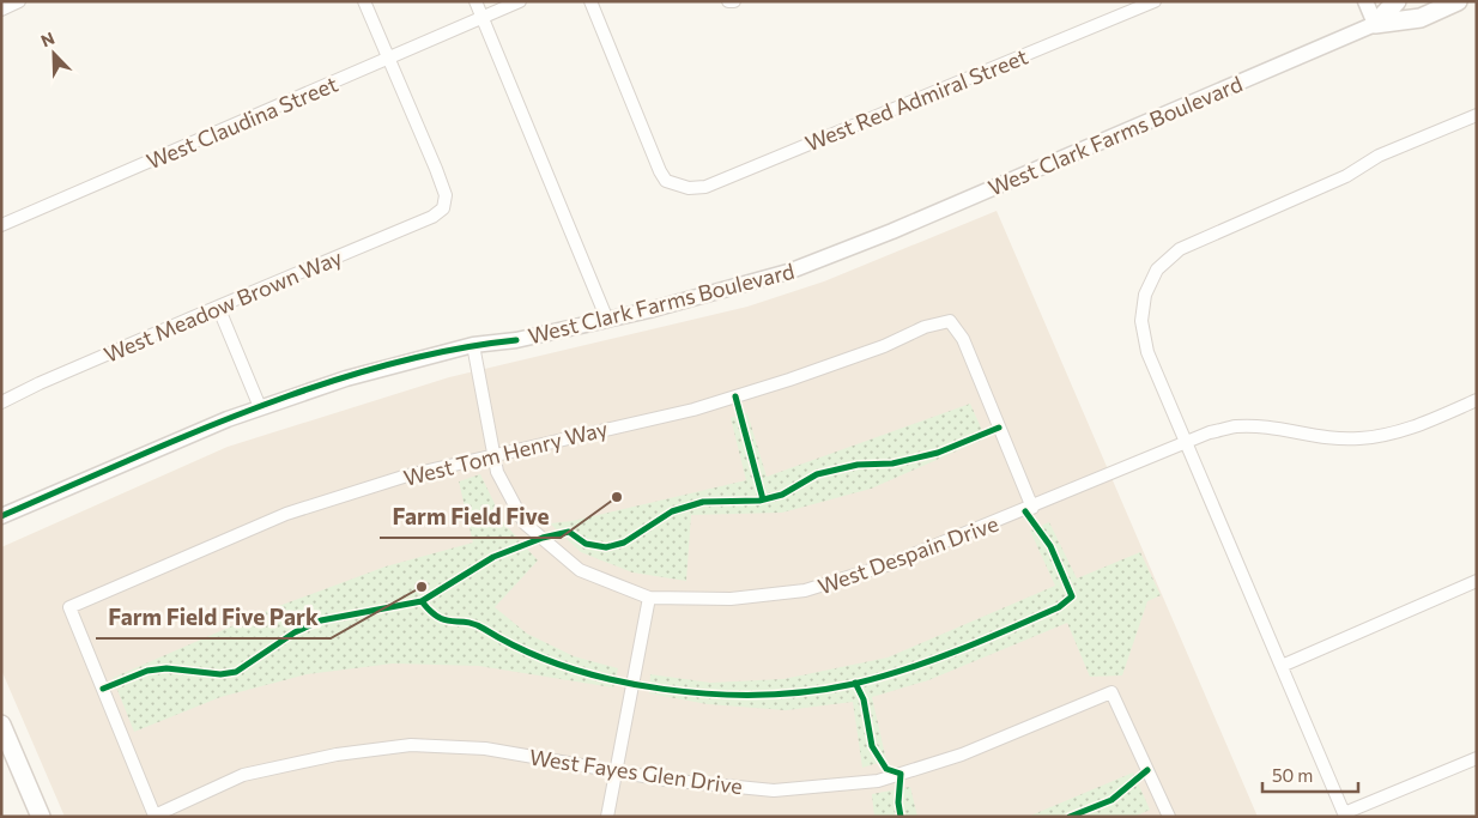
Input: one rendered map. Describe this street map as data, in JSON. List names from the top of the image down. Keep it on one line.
{"streets":{"main road":["West Clark Farms Boulevard"],"street":["West Red Admiral Street","West Claudina Street","West Meadow Brown Way","West Tom Henry Way","West Despain Drive","West Fayes Glen Drive"]},"crossings":[["West Claudina Street","West Meadow Brown Way"],["West Clark Farms Boulevard","West Despain Drive"],["West Tom Henry Way","West Despain Drive"],["West Tom Henry Way","West Fayes Glen Drive"]],"places":["Farm Field Five","Farm Field Five Park"],"scale_bar":"50 m","north":"top left"}
